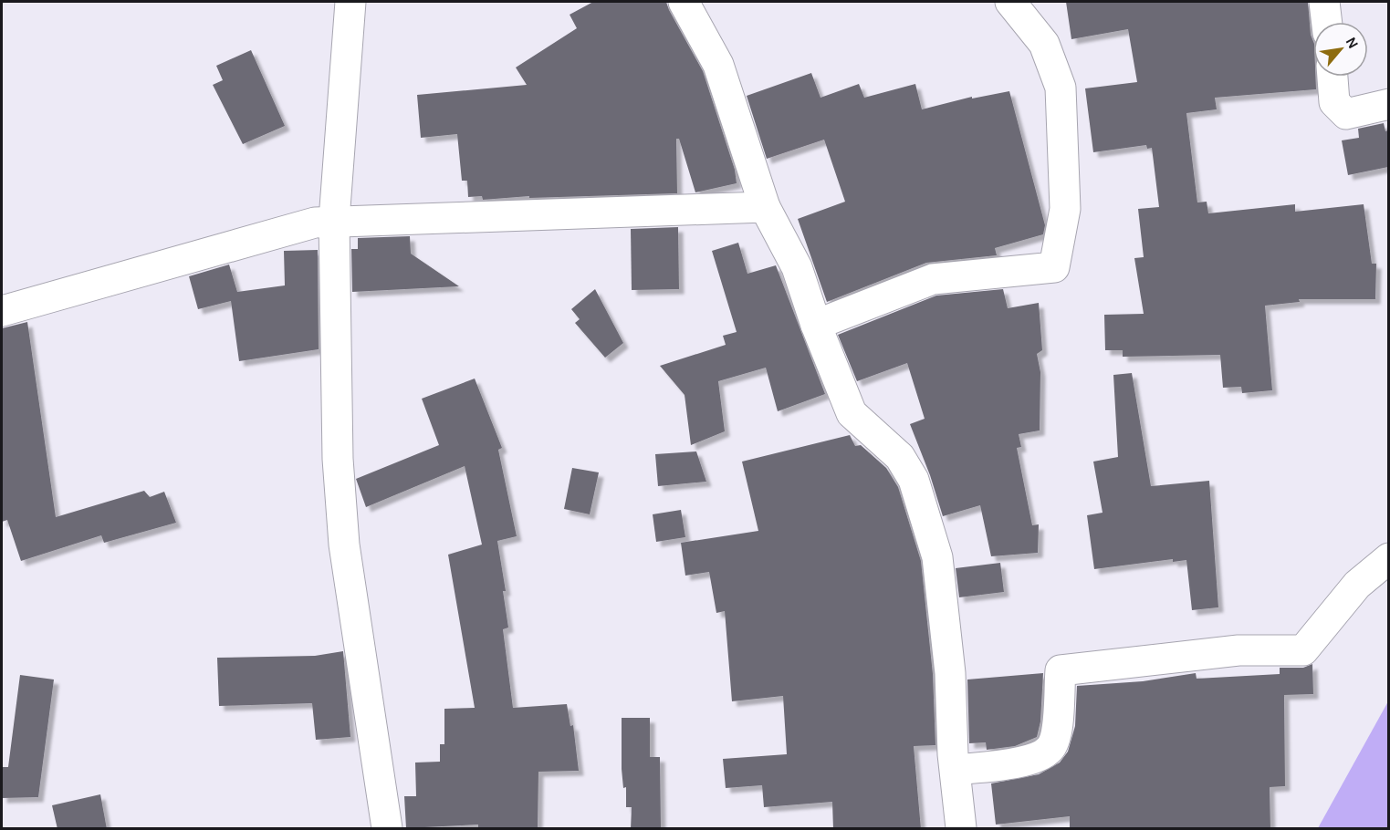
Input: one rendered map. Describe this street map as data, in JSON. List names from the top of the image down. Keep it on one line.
{"north":"top right"}
